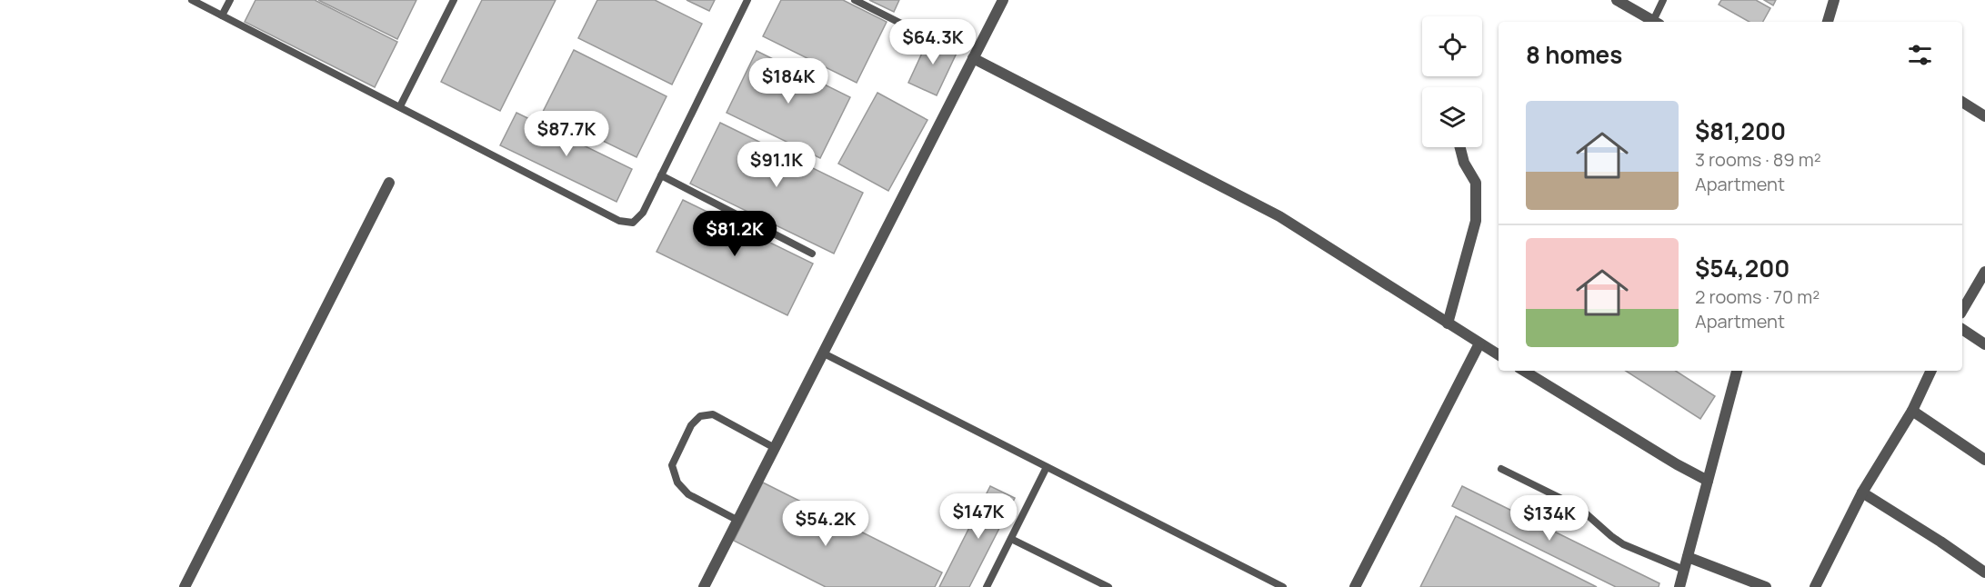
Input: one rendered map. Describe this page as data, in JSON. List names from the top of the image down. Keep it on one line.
{"page":{"price":["$64.3K","$184K","$87.7K","$91.1K","$81.2K","$147K","$134K","$54.2K"],"heading":"8 homes","list":[{"name":"$81,200","note":"3 rooms · 89 m² · Apartment"},{"name":"$54,200","note":"2 rooms · 70 m² · Apartment"}]}}
